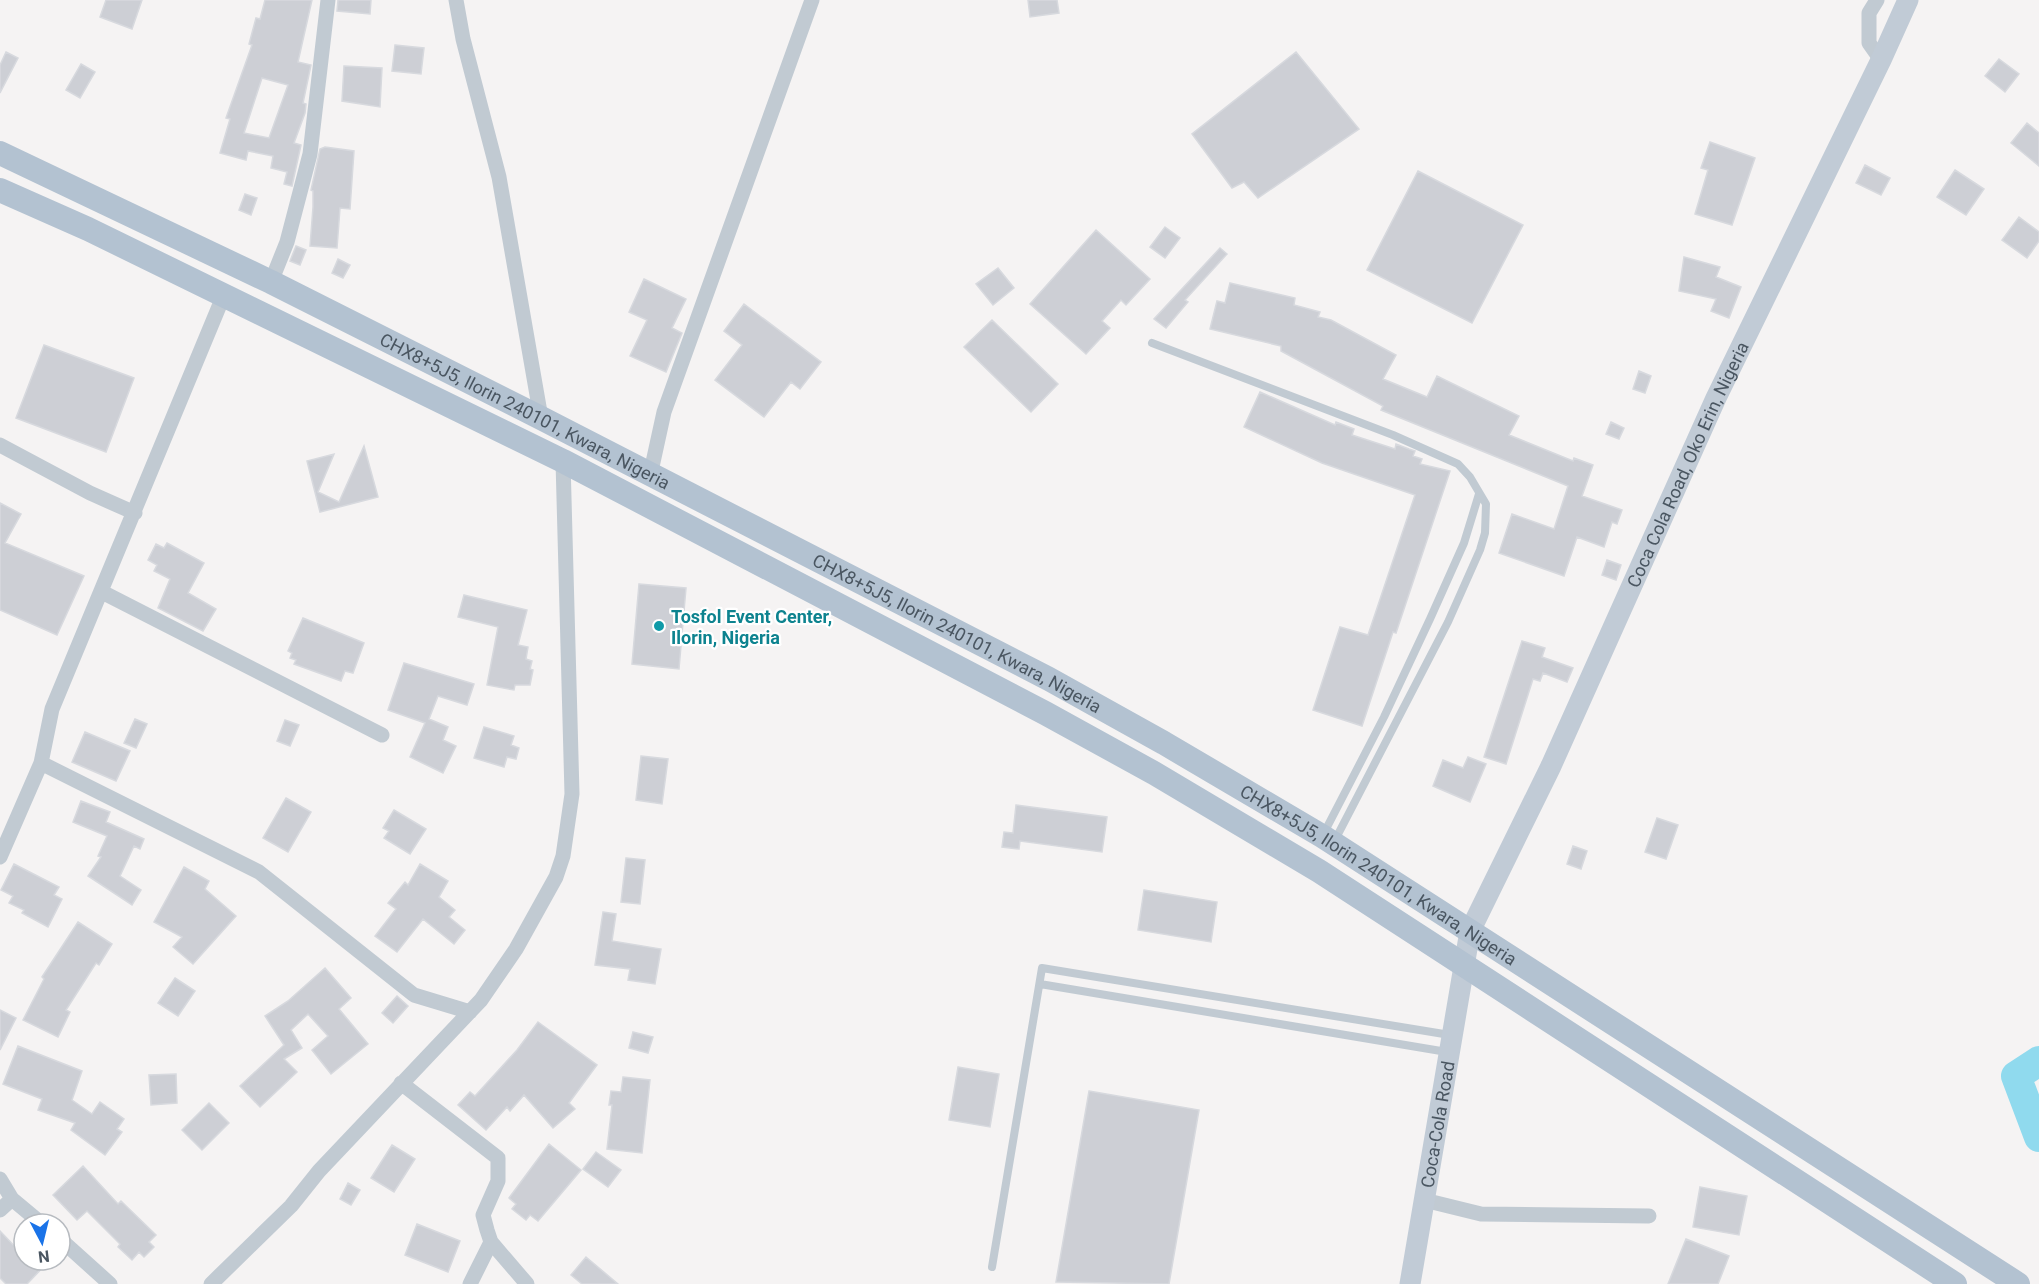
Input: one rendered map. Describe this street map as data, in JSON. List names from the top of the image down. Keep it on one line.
{"streets":{"main road":["CHX8+5J5, Ilorin 240101, Kwara, Nigeria"],"street":["Coca Cola Road, Oko Erin, Nigeria","Coca-Cola Road"]},"crossings":[["CHX8+5J5, Ilorin 240101, Kwara, Nigeria","Coca Cola Road, Oko Erin, Nigeria"],["CHX8+5J5, Ilorin 240101, Kwara, Nigeria","Coca-Cola Road"],["Coca Cola Road, Oko Erin, Nigeria","Coca-Cola Road"]],"places":["Tosfol Event Center, Ilorin, Nigeria"],"north":"bottom"}
